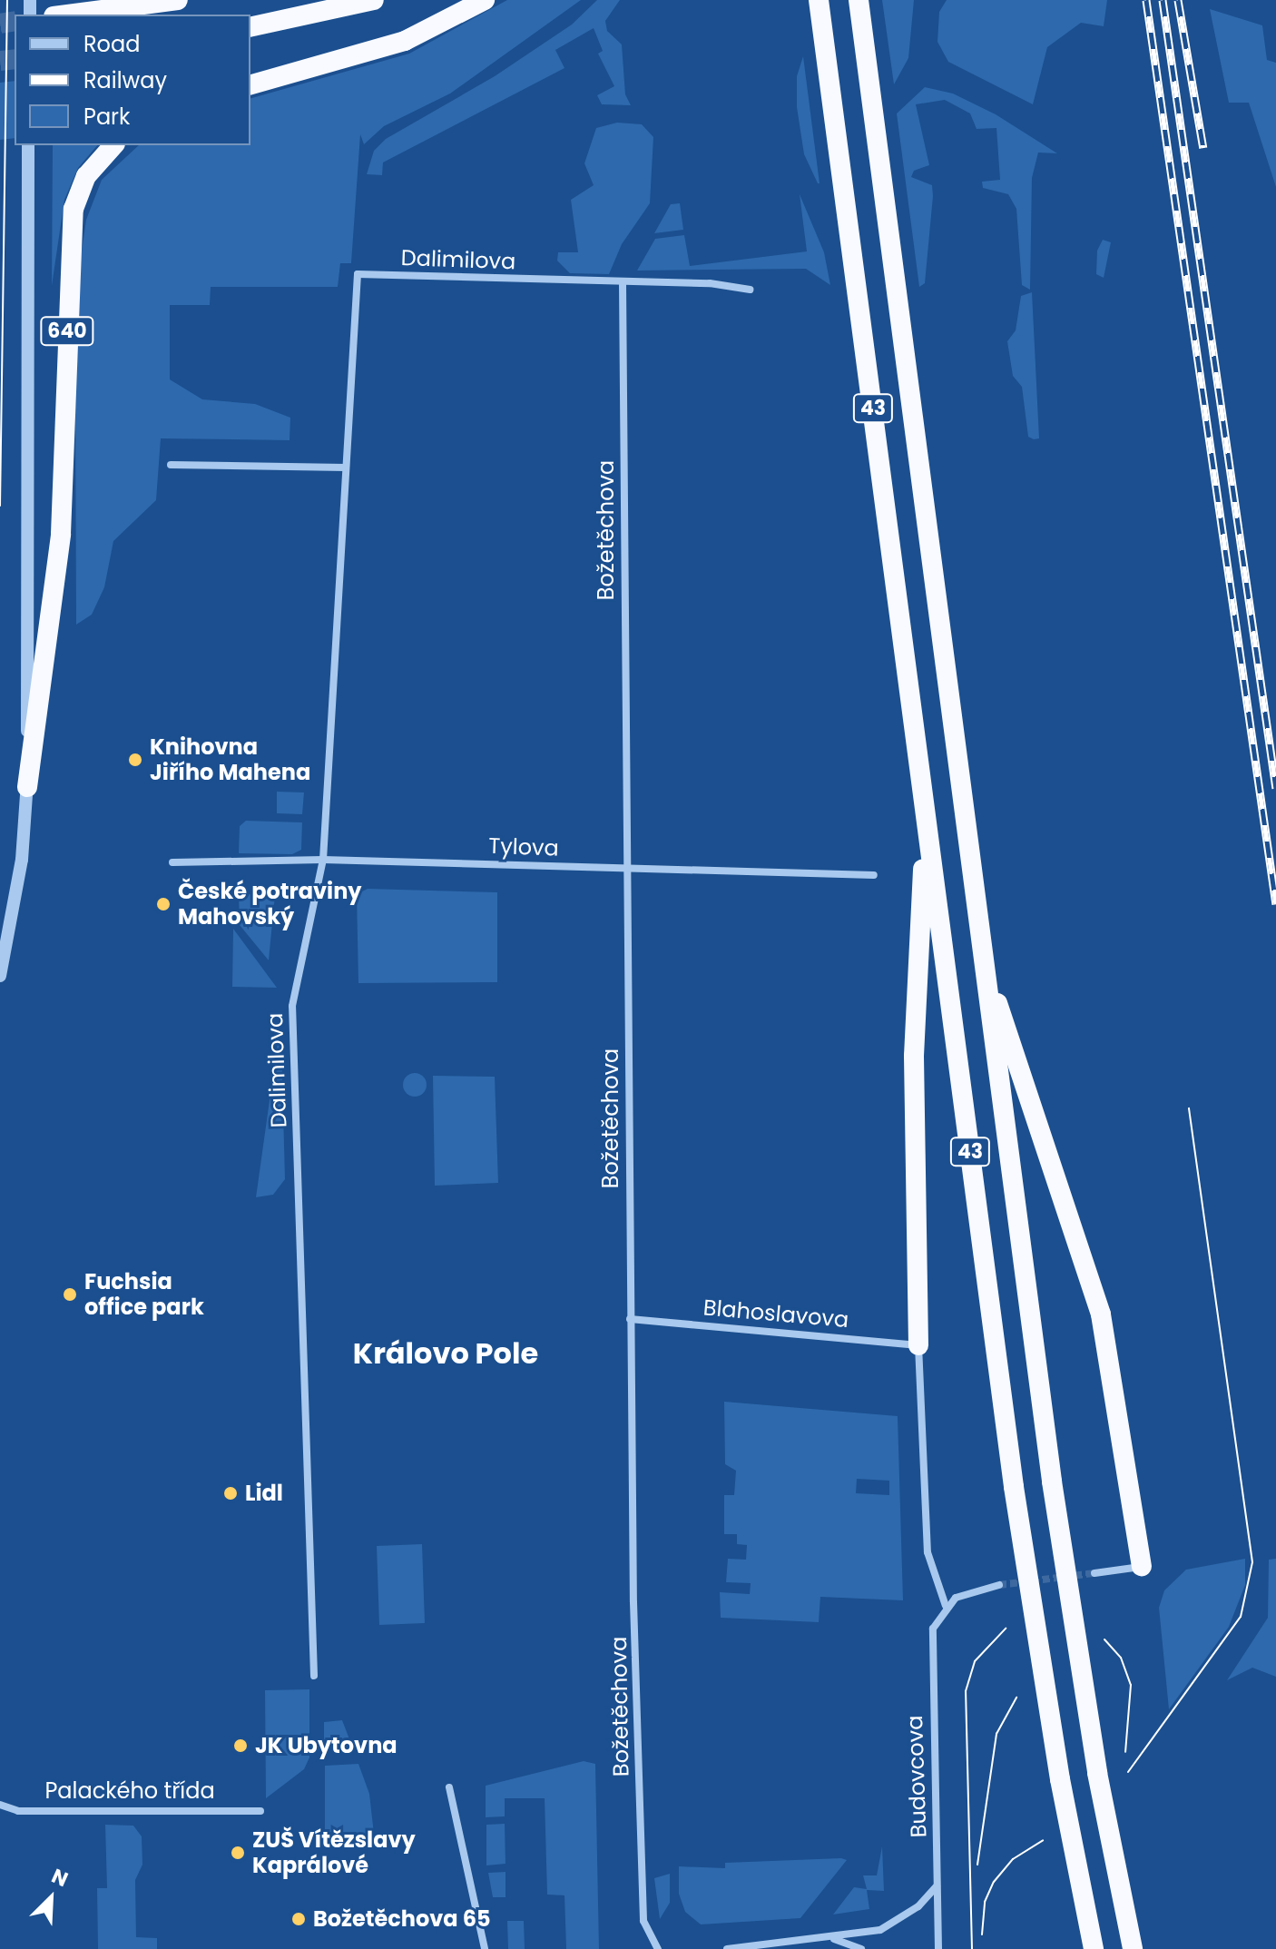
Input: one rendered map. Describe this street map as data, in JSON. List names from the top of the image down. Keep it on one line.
{"streets":{"highway":["640","43"],"street":["Dalimilova","Božetěchova","Tylova","Blahoslavova","Budovcova","Palackého třída"]},"crossings":[["Dalimilova","Božetěchova"],["Dalimilova","Tylova"],["Božetěchova","Tylova"],["Božetěchova","Blahoslavova"]],"districts":["Královo Pole"],"places":["Knihovna Jiřího Mahena","České potraviny Mahovský","Fuchsia office park","Lidl","JK Ubytovna","ZUŠ Vítězslavy Kaprálové","Božetěchova 65"],"legend":["Road","Railway","Park"],"north":"top right"}
